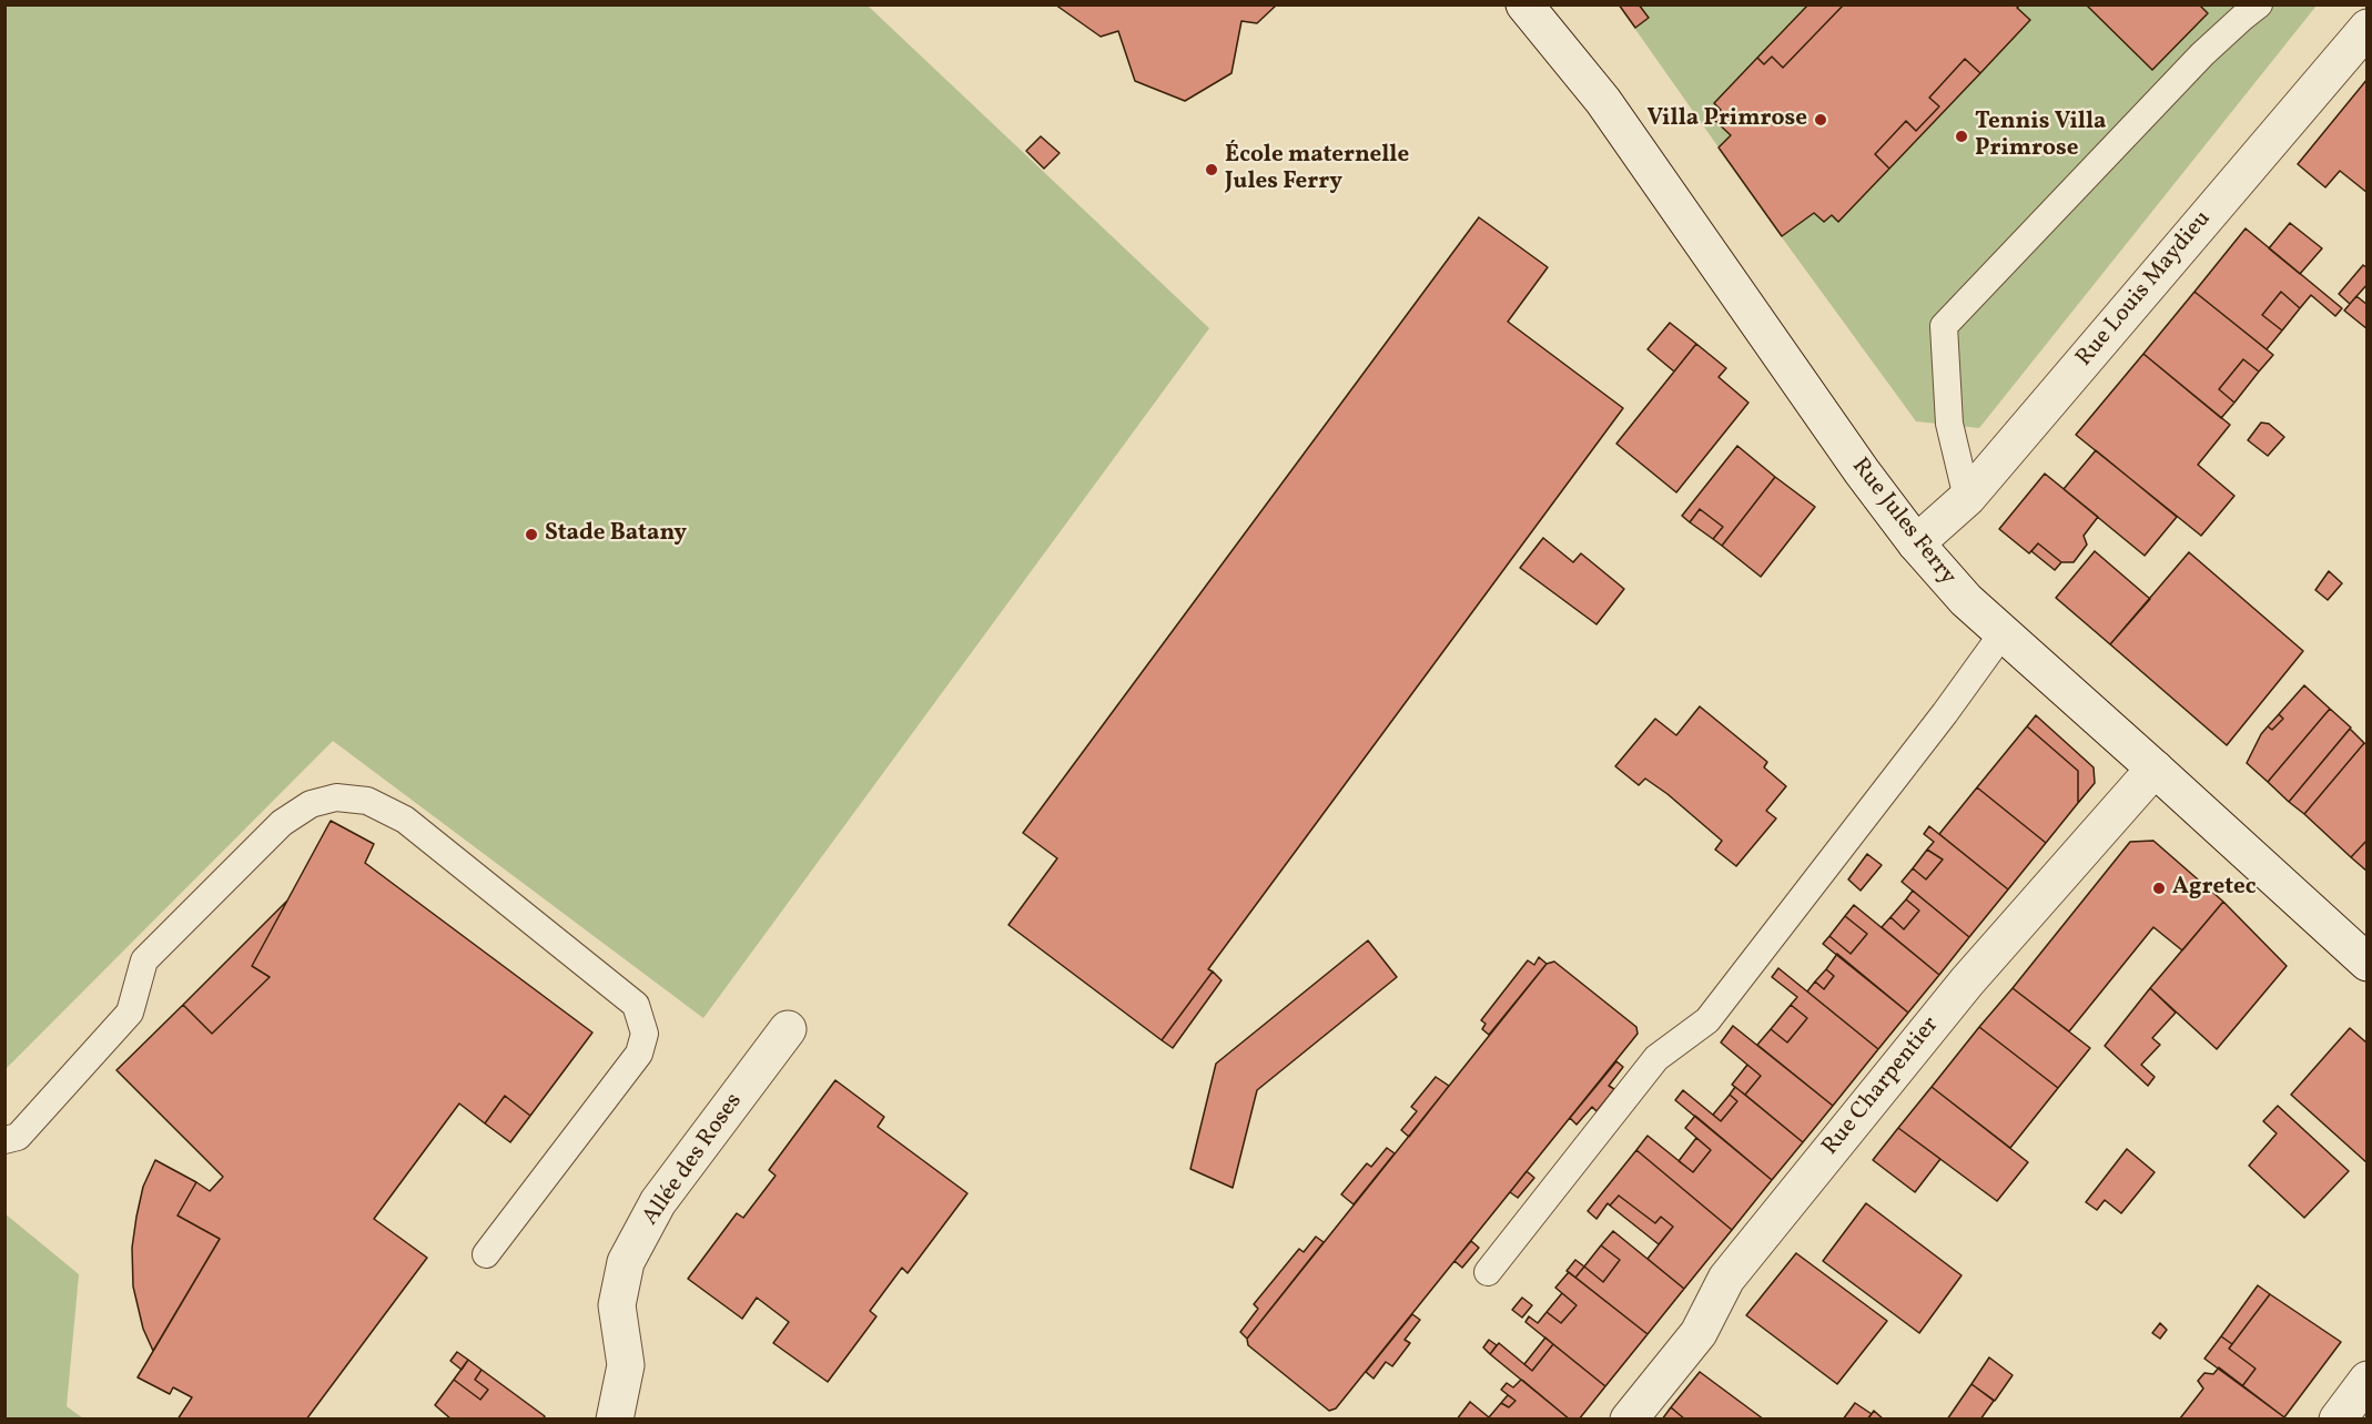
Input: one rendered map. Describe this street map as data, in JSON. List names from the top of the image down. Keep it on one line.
{"streets":{"street":["Rue Louis Maydieu","Rue Jules Ferry","Rue Charpentier","Allée des Roses"]},"crossings":[["Rue Louis Maydieu","Rue Jules Ferry"],["Rue Jules Ferry","Rue Charpentier"]],"places":["Villa Primrose","Tennis Villa Primrose","École maternelle Jules Ferry","Stade Batany","Agretec"]}
